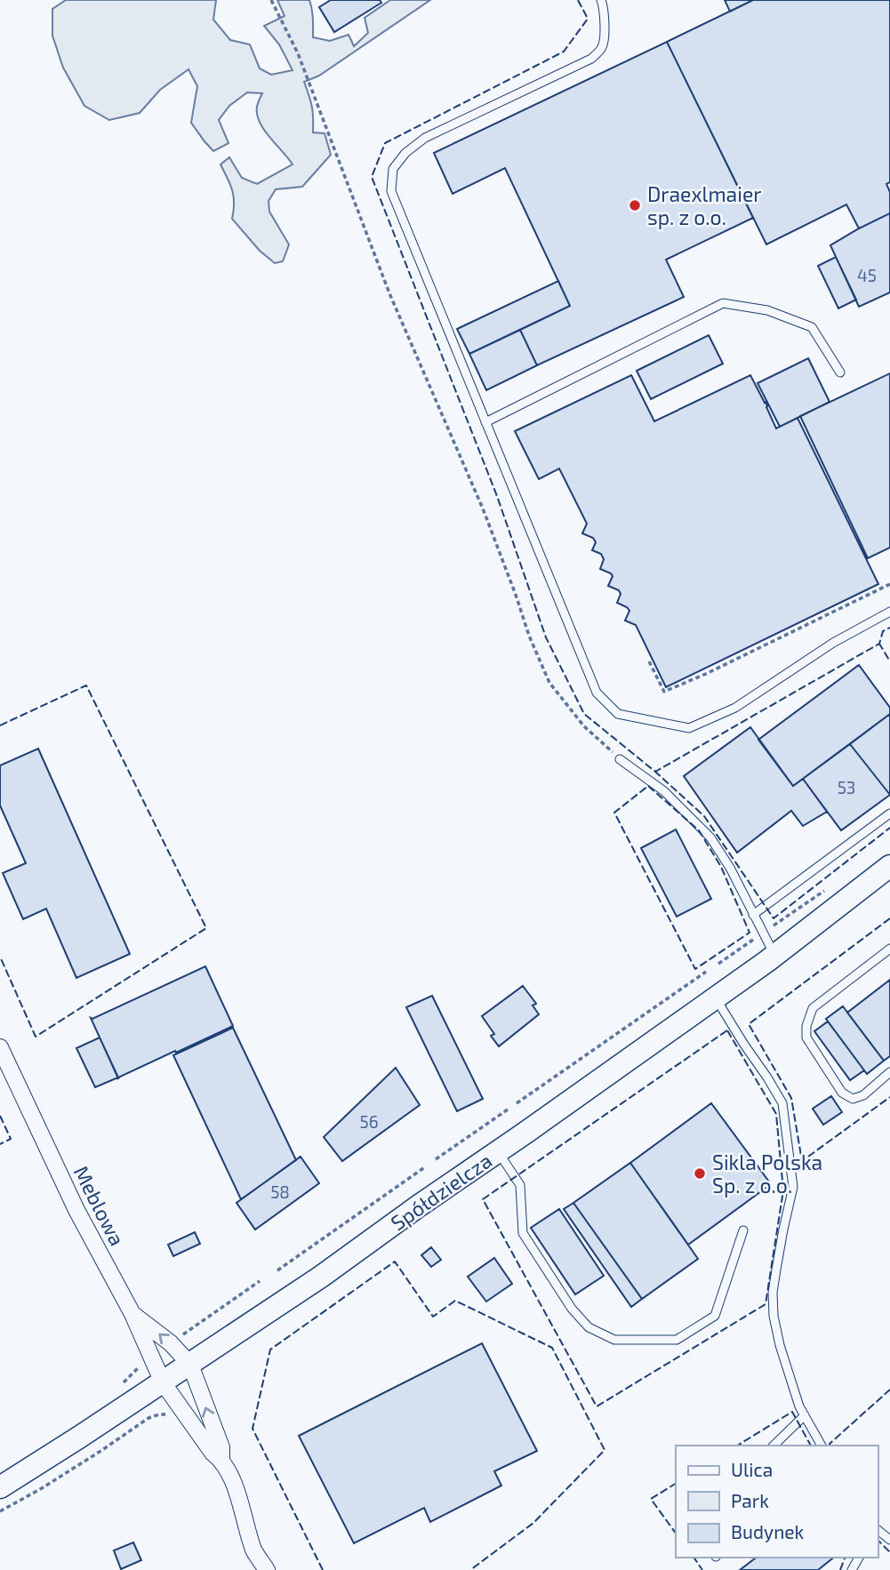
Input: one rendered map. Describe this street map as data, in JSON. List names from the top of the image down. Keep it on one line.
{"streets":{"street":["Spółdzielcza","Meblowa"]},"crossings":[["Spółdzielcza","Meblowa"]],"places":["Draexlmaier sp. z o.o.","Sikla Polska Sp. z o.o."],"house_numbers":["45","53","56","58"],"legend":["Ulica","Park","Budynek"]}
